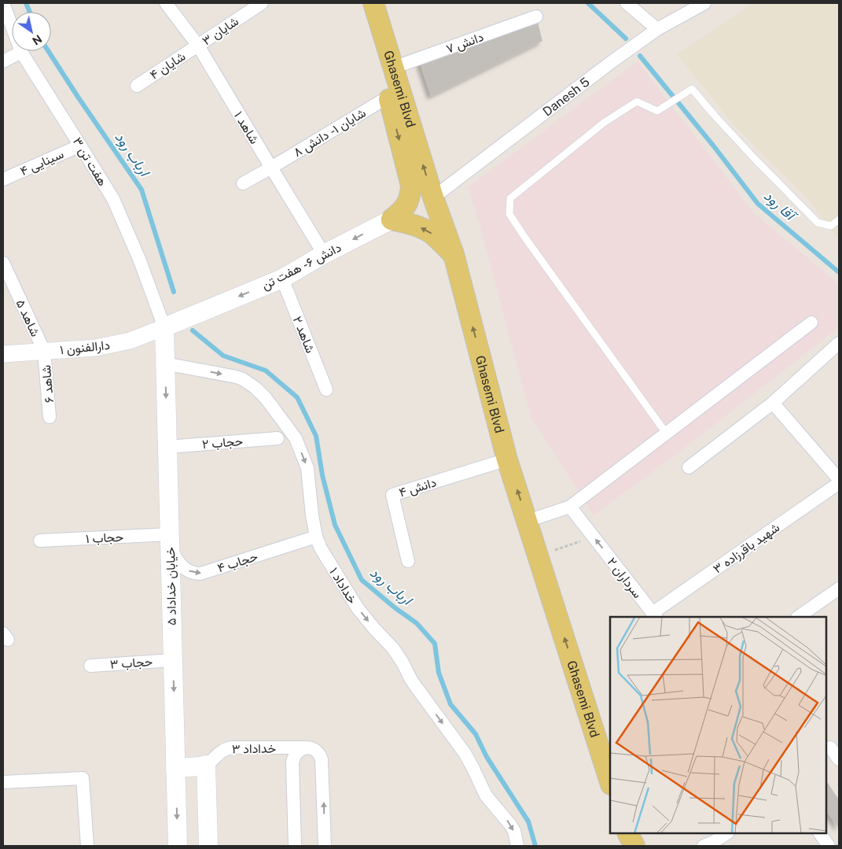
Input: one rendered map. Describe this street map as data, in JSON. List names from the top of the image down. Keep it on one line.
{"streets":{"main road":["Ghasemi Blvd","دانش ۶ - هفت تن","خیابان خداداد ۵"],"street":["شایان ۳","دانش ۷","شایان ۴","Danesh 5","شاهد ۱","شایان ۱ - دانش ۸","هفت تن ۳","سینایی ۴","شاهد ۵","شاهد ۲","دارالفنون ۱","شاهد ۶","حجاب ۲","دانش ۴","حجاب ۱","شهید باقرزاده ۳","حجاب ۴","سرداران ۲","خداداد ۱","حجاب ۳","خداداد ۳"]},"crossings":[["شایان ۳","شایان ۴"],["شایان ۳","شاهد ۱"],["دانش ۷","Ghasemi Blvd"],["شایان ۴","شاهد ۱"],["Ghasemi Blvd","Danesh 5"],["Ghasemi Blvd","شایان ۱ - دانش ۸"],["Ghasemi Blvd","دانش ۶ - هفت تن"],["Ghasemi Blvd","دانش ۴"],["شاهد ۱","شایان ۱ - دانش ۸"],["شاهد ۱","دانش ۶ - هفت تن"],["هفت تن ۳","سینایی ۴"],["هفت تن ۳","دانش ۶ - هفت تن"],["هفت تن ۳","دارالفنون ۱"],["هفت تن ۳","خیابان خداداد ۵"],["دانش ۶ - هفت تن","شاهد ۲"],["دانش ۶ - هفت تن","دارالفنون ۱"],["دانش ۶ - هفت تن","خیابان خداداد ۵"],["شاهد ۵","دارالفنون ۱"],["شاهد ۵","شاهد ۶"],["دارالفنون ۱","شاهد ۶"],["دارالفنون ۱","خیابان خداداد ۵"],["حجاب ۲","خیابان خداداد ۵"],["حجاب ۱","حجاب ۴"],["حجاب ۱","خیابان خداداد ۵"],["شهید باقرزاده ۳","سرداران ۲"],["حجاب ۴","خداداد ۱"],["حجاب ۴","خیابان خداداد ۵"],["خداداد ۱","خیابان خداداد ۵"],["خیابان خداداد ۵","حجاب ۳"]],"one_way":["دانش ۶ - هفت تن","حجاب ۴","سرداران ۲","خداداد ۱","خیابان خداداد ۵"],"water":["ارباب رود","آقا رود"],"north":"bottom right"}
